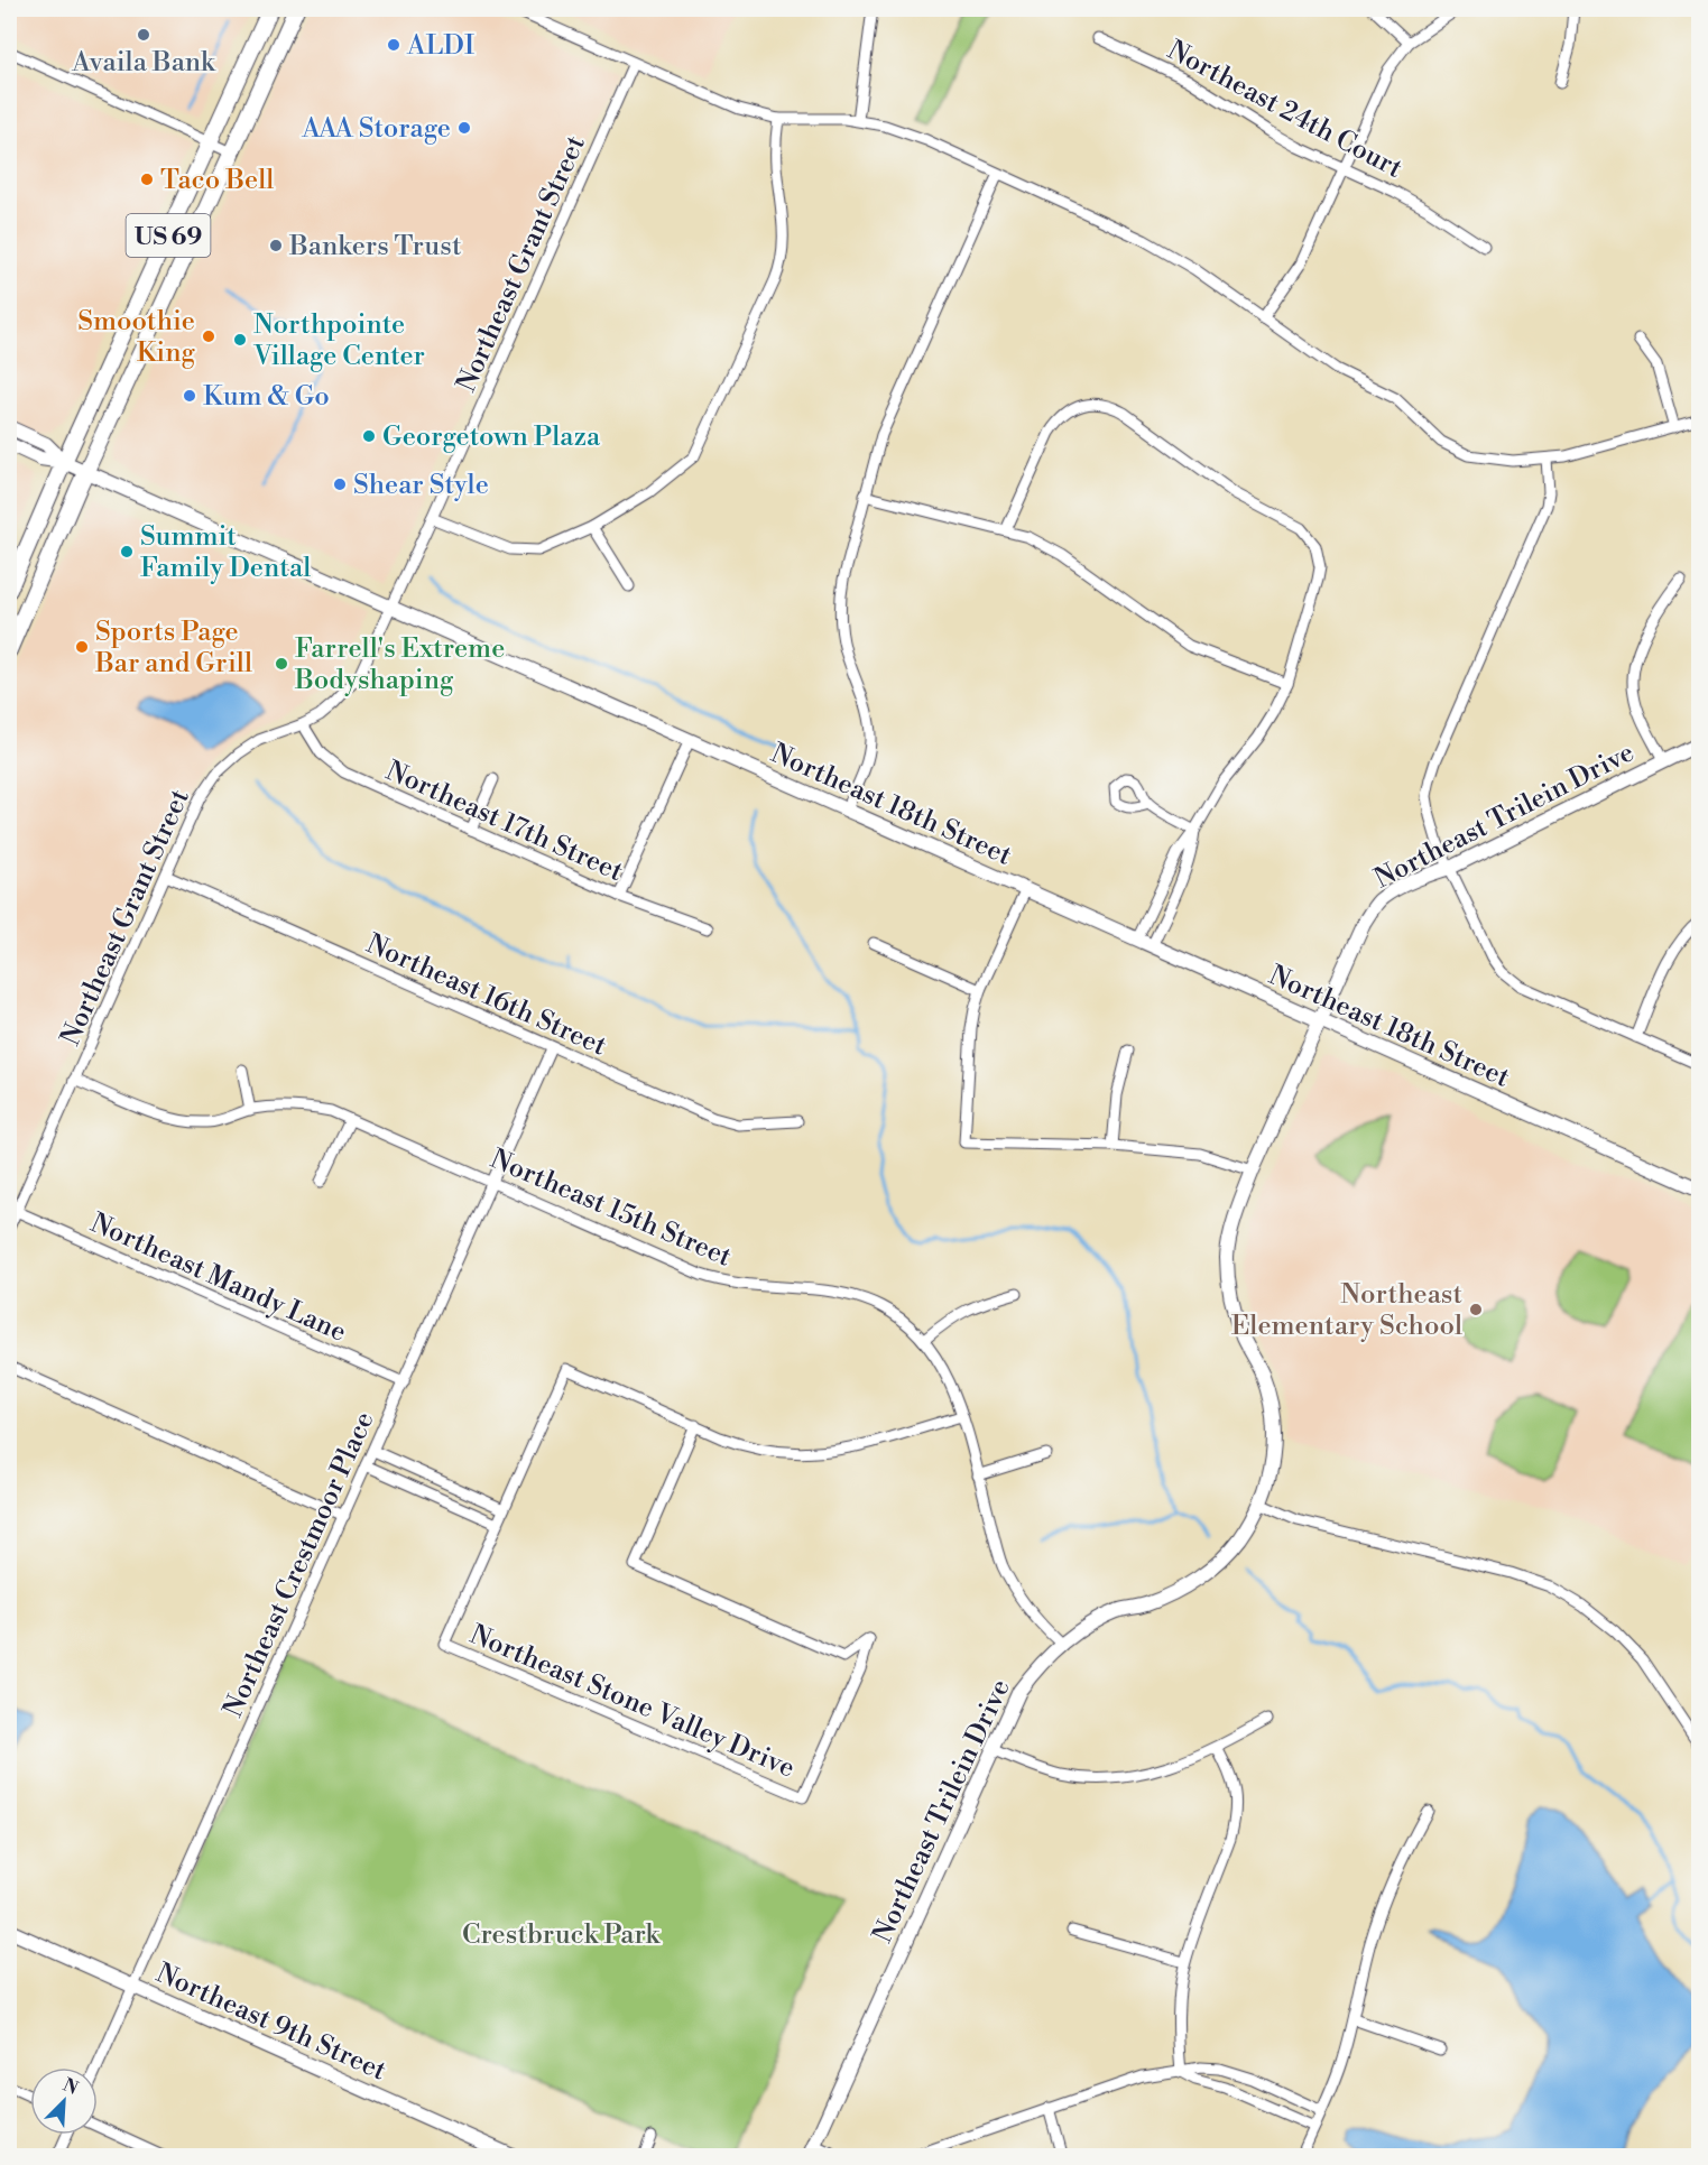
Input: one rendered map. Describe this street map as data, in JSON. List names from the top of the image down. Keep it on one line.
{"streets":{"main road":["US 69"],"street":["Northeast 24th Court","Northeast Grant Street","Northeast 18th Street","Northeast Trilein Drive","Northeast 17th Street","Northeast 16th Street","Northeast 15th Street","Northeast Mandy Lane","Northeast Crestmoor Place","Northeast Stone Valley Drive","Northeast 9th Street"]},"crossings":[["US 69","Northeast 18th Street"],["Northeast Grant Street","Northeast 18th Street"],["Northeast Grant Street","Northeast 17th Street"],["Northeast Grant Street","Northeast 16th Street"],["Northeast Grant Street","Northeast 15th Street"],["Northeast Grant Street","Northeast Mandy Lane"],["Northeast 18th Street","Northeast Trilein Drive"],["Northeast Trilein Drive","Northeast 15th Street"],["Northeast 16th Street","Northeast Crestmoor Place"],["Northeast 15th Street","Northeast Crestmoor Place"],["Northeast Mandy Lane","Northeast Crestmoor Place"],["Northeast Crestmoor Place","Northeast 9th Street"]],"parks":["Crestbruck Park"],"places":["Availa Bank","ALDI","AAA Storage","Taco Bell","Bankers Trust","Smoothie King","Northpointe Village Center","Kum & Go","Georgetown Plaza","Shear Style","Summit Family Dental","Sports Page Bar and Grill","Farrell's Extreme Bodyshaping","Northeast Elementary School"],"north":"top right"}
